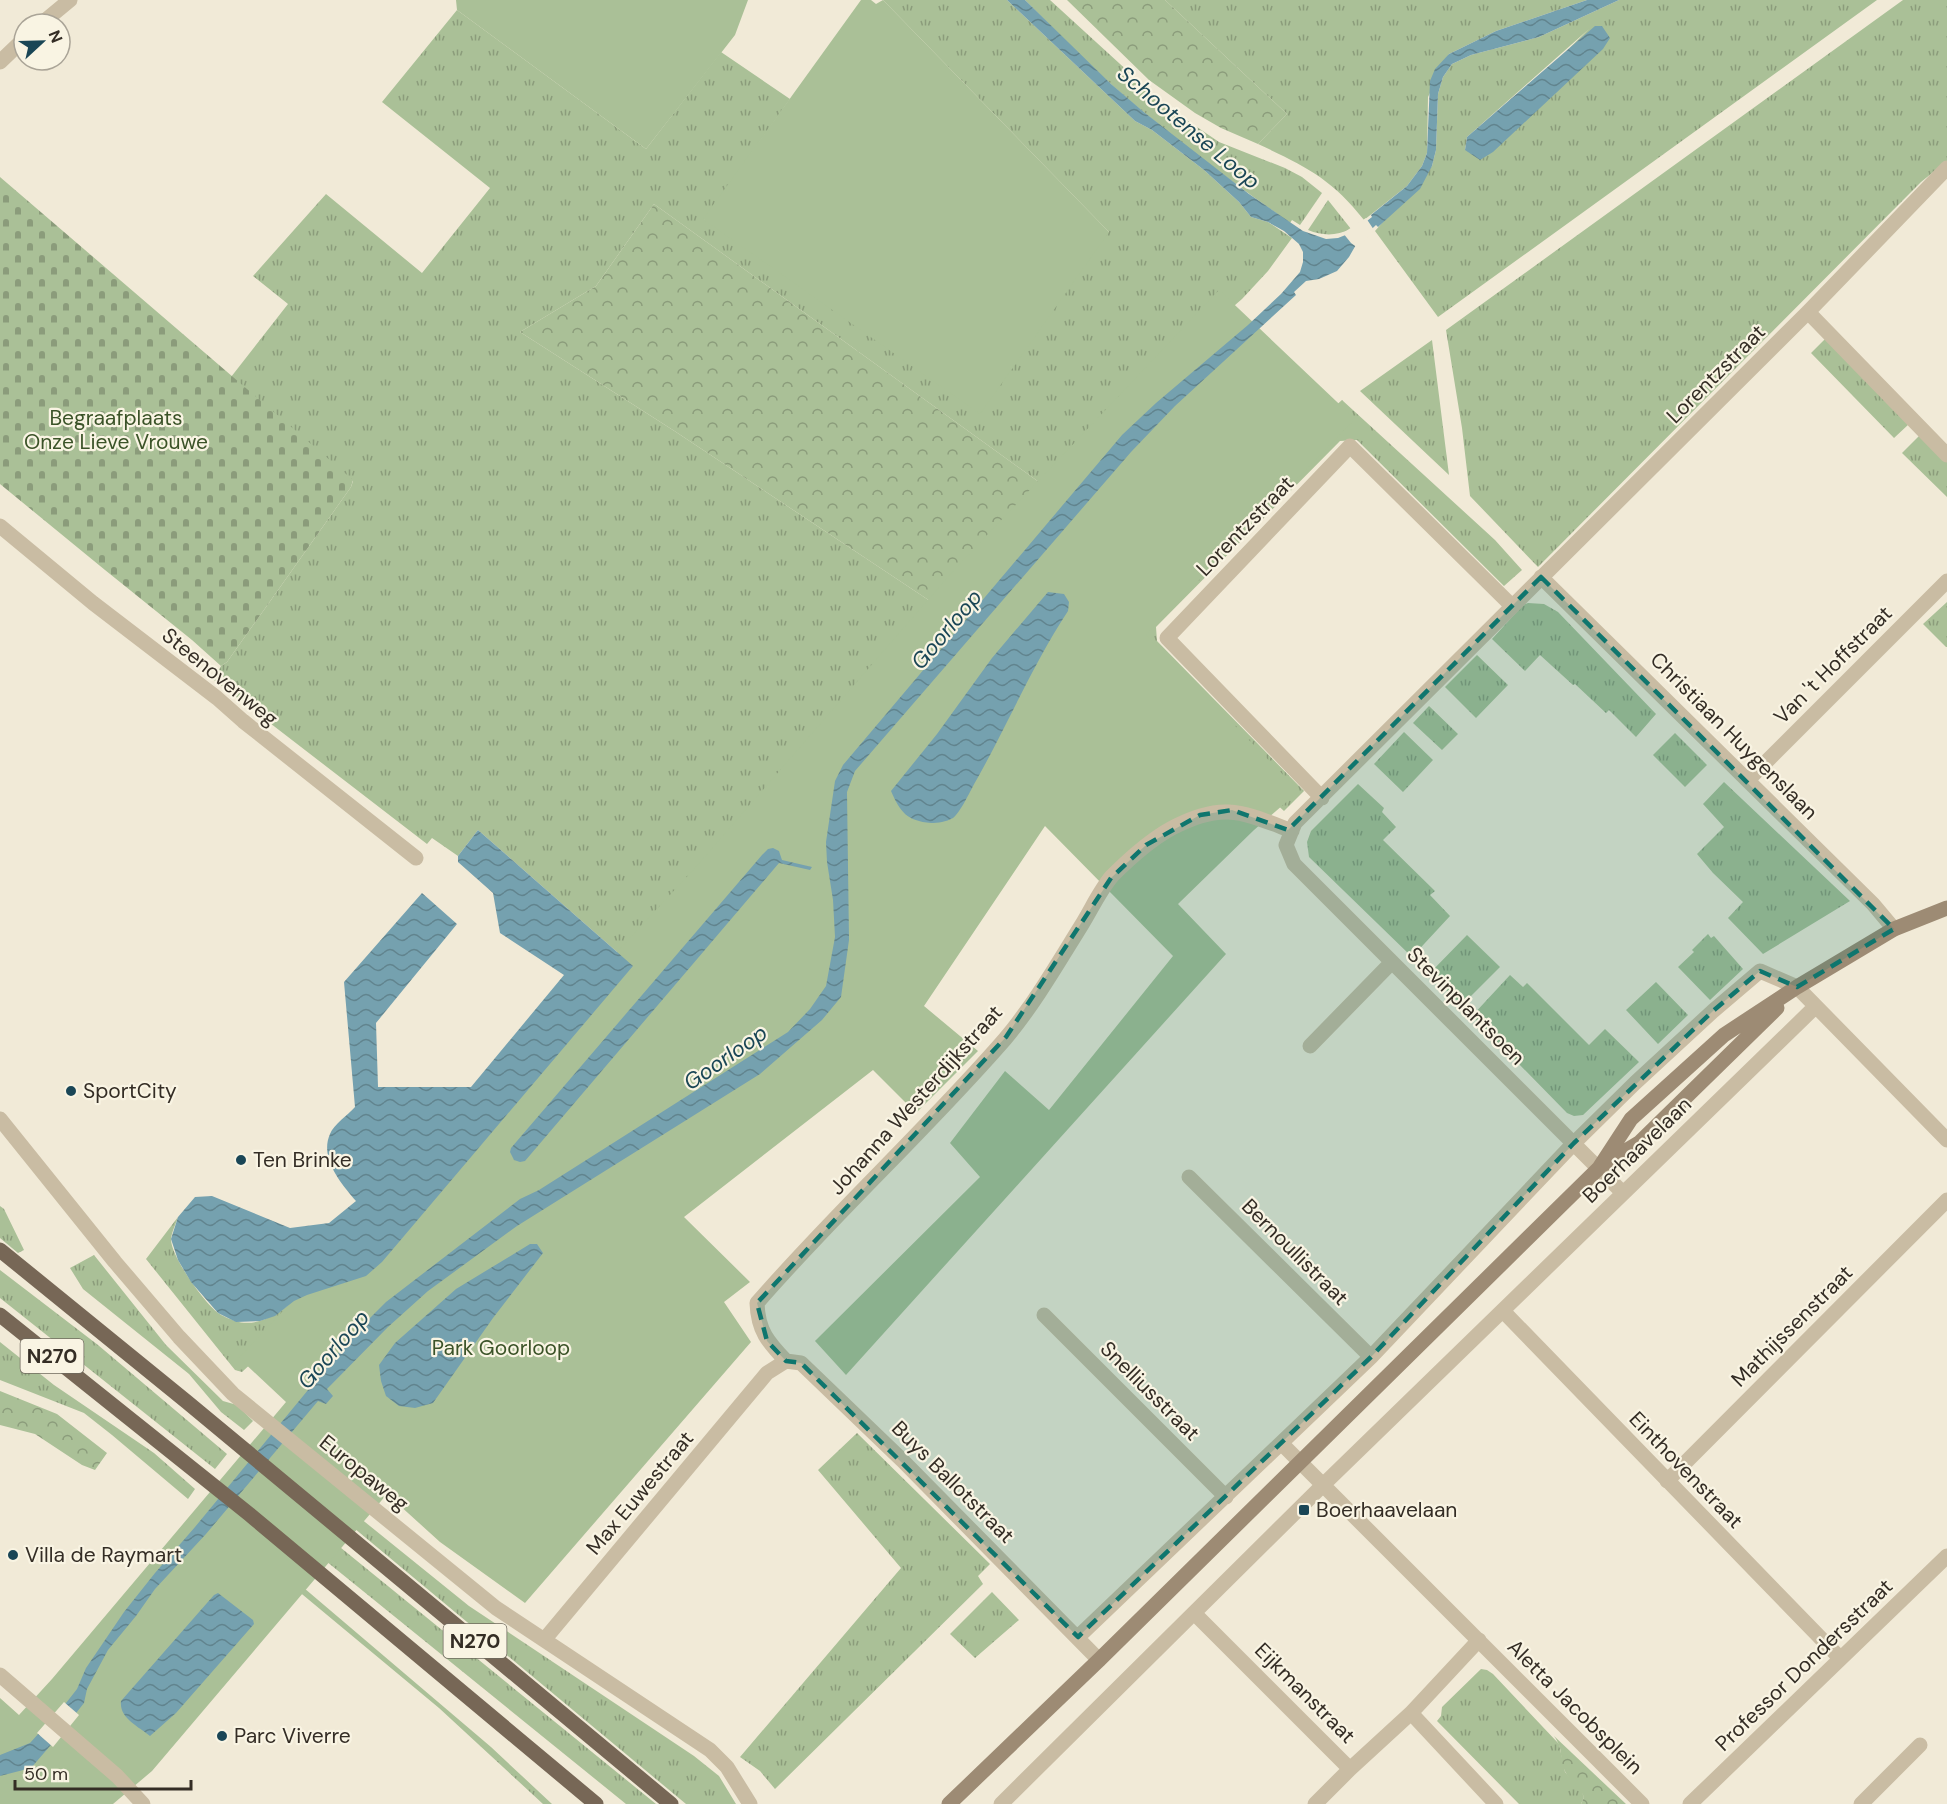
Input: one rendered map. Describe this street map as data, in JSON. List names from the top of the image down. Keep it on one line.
{"streets":{"main road":["Boerhaavelaan","N270"],"street":["Lorentzstraat","Van 't Hoffstraat","Steenovenweg","Christiaan Huygenslaan","Stevinplantsoen","Johanna Westerdijkstraat","Bernoullistraat","Mathijssenstraat","Snelliusstraat","Einthovenstraat","Europaweg","Buys Ballotstraat","Max Euwestraat","Professor Dondersstraat","Eijkmanstraat","Aletta Jacobsplein"]},"crossings":[["Lorentzstraat","Christiaan Huygenslaan"],["Lorentzstraat","Stevinplantsoen"],["Lorentzstraat","Johanna Westerdijkstraat"],["Van 't Hoffstraat","Christiaan Huygenslaan"],["Christiaan Huygenslaan","Boerhaavelaan"],["Stevinplantsoen","Johanna Westerdijkstraat"],["Stevinplantsoen","Boerhaavelaan"],["Johanna Westerdijkstraat","Buys Ballotstraat"],["Johanna Westerdijkstraat","Max Euwestraat"],["Boerhaavelaan","Einthovenstraat"],["Boerhaavelaan","Buys Ballotstraat"],["Boerhaavelaan","Eijkmanstraat"],["Boerhaavelaan","Aletta Jacobsplein"],["Mathijssenstraat","Einthovenstraat"],["Einthovenstraat","Professor Dondersstraat"],["Europaweg","Max Euwestraat"],["Buys Ballotstraat","Max Euwestraat"],["Eijkmanstraat","Aletta Jacobsplein"]],"water":["Schootense Loop","Goorloop"],"parks":["Begraafplaats Onze Lieve Vrouwe","Park Goorloop"],"places":{"other":["SportCity","Ten Brinke","Villa de Raymart","Parc Viverre"],"transit":["Boerhaavelaan"]},"scale_bar":"50 m","north":"right"}
